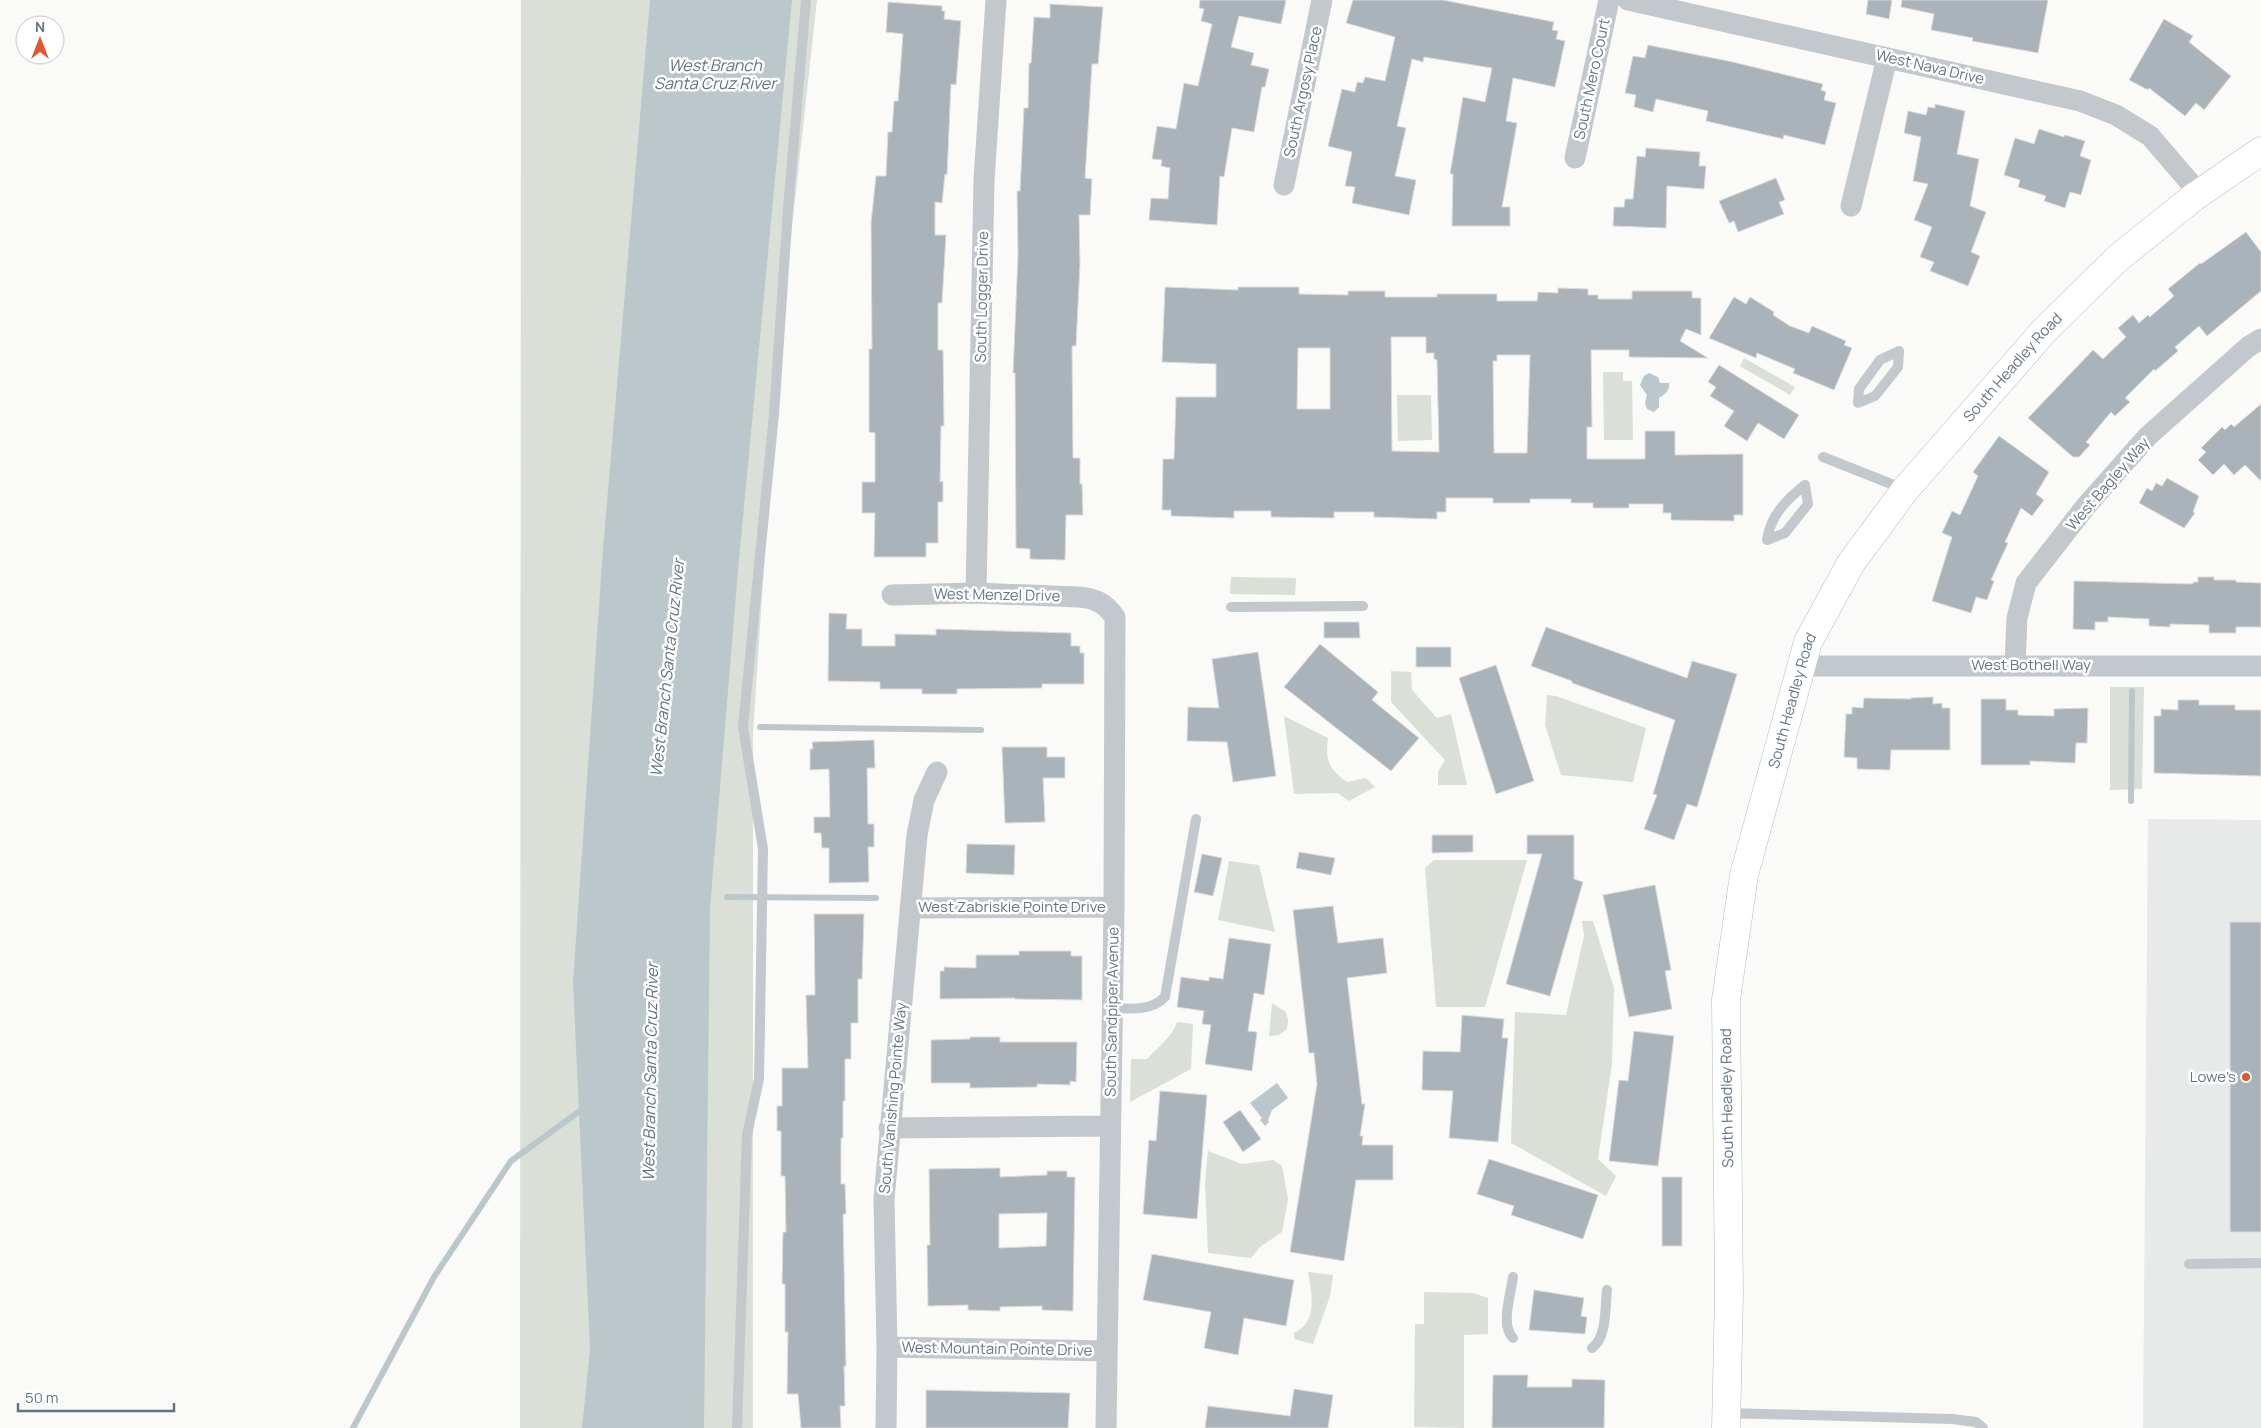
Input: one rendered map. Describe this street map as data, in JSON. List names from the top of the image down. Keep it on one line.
{"streets":{"street":["West Nava Drive","South Mero Court","South Argosy Place","South Logger Drive","South Headley Road","West Bagley Way","West Menzel Drive","West Bothell Way","West Zabriskie Pointe Drive","South Sandpiper Avenue","South Vanishing Pointe Way","West Mountain Pointe Drive"]},"crossings":[["West Nava Drive","South Headley Road"],["South Logger Drive","West Menzel Drive"],["South Headley Road","West Bothell Way"],["West Bagley Way","West Bothell Way"],["West Menzel Drive","South Sandpiper Avenue"],["West Zabriskie Pointe Drive","South Sandpiper Avenue"],["West Zabriskie Pointe Drive","South Vanishing Pointe Way"],["South Sandpiper Avenue","West Mountain Pointe Drive"],["South Vanishing Pointe Way","West Mountain Pointe Drive"]],"water":["West Branch Santa Cruz River"],"places":["Lowe’s"],"scale_bar":"50 m","north":"top"}
